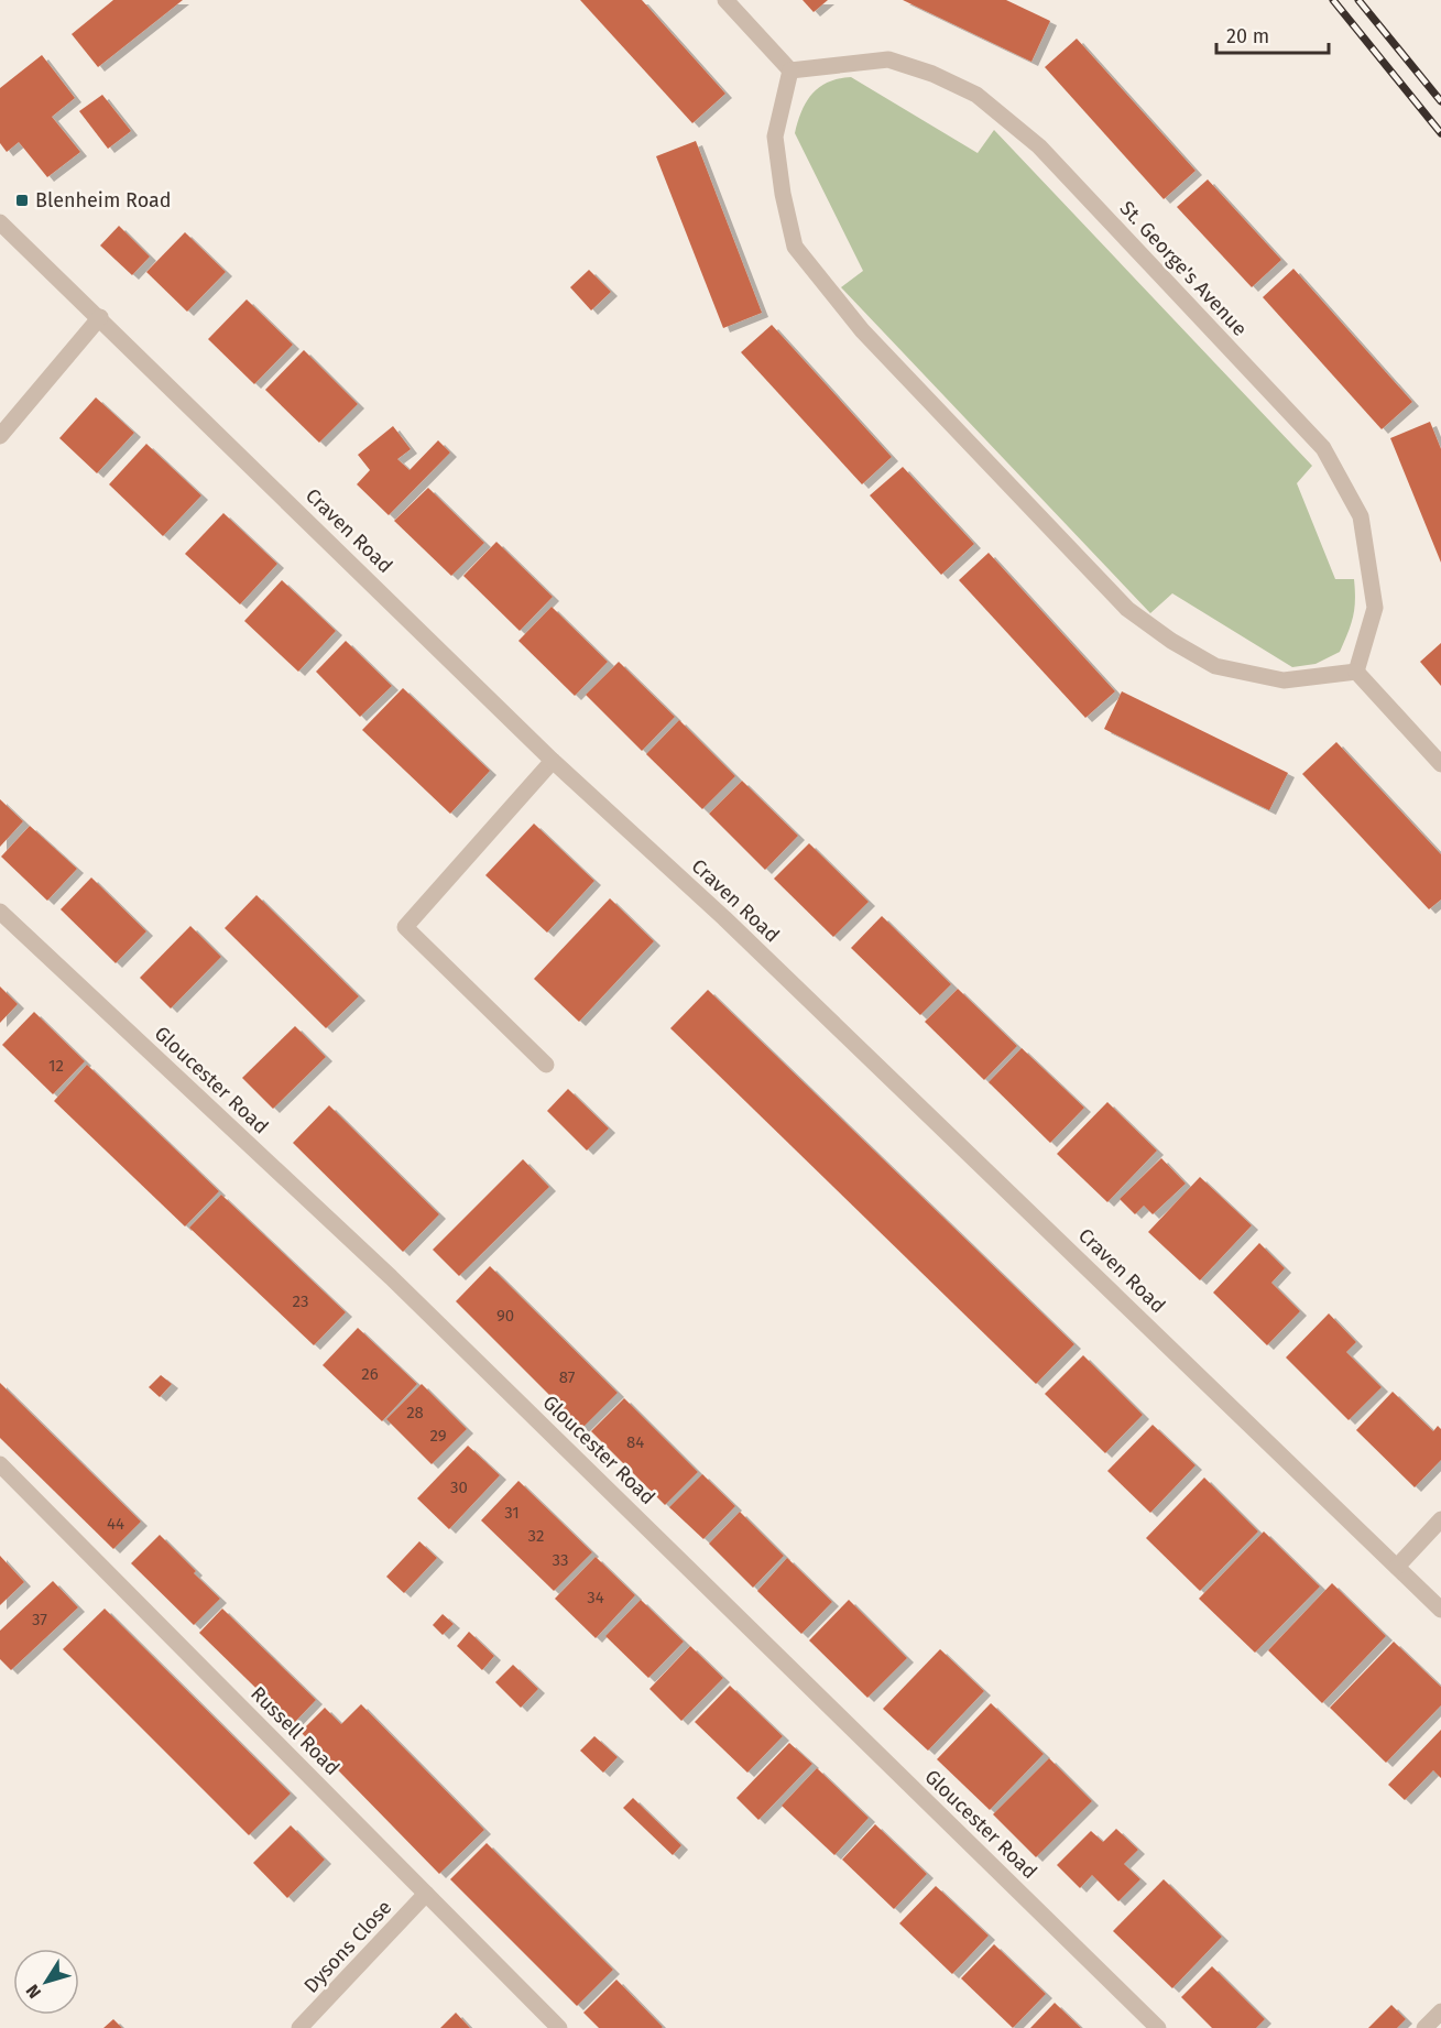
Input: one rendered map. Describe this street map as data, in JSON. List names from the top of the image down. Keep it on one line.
{"streets":{"street":["St. George's Avenue","Craven Road","Gloucester Road","Russell Road","Dysons Close"]},"crossings":[["Russell Road","Dysons Close"]],"places":{"transit":["Blenheim Road"]},"house_numbers":["12","23","90","26","87","28","29","84","30","31","44","32","33","34","37"],"scale_bar":"20 m","north":"bottom left"}
